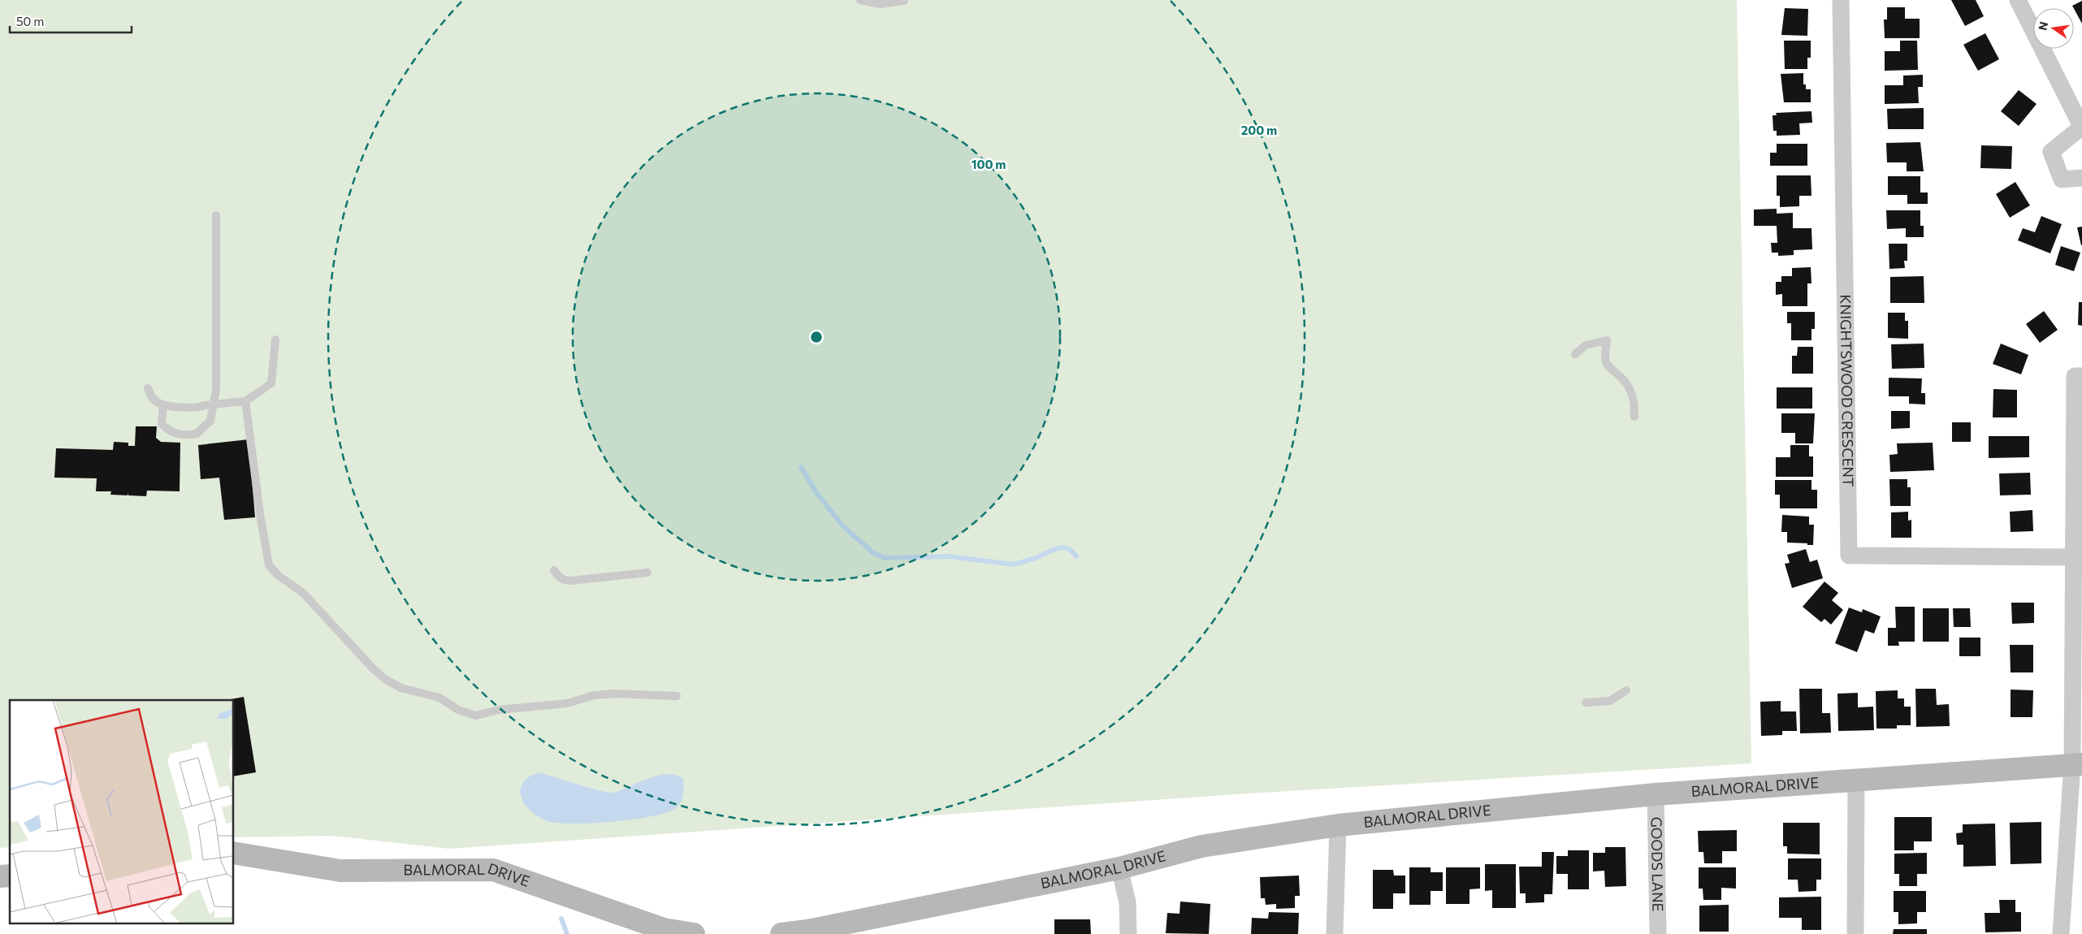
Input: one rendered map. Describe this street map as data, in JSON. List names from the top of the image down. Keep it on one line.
{"streets":{"street":["KNIGHTSWOOD CRESCENT","BALMORAL DRIVE","GOODS LANE"]},"crossings":[["BALMORAL DRIVE","GOODS LANE"]],"scale_bar":"50 m","north":"left","rings":["200 m","100 m"]}
